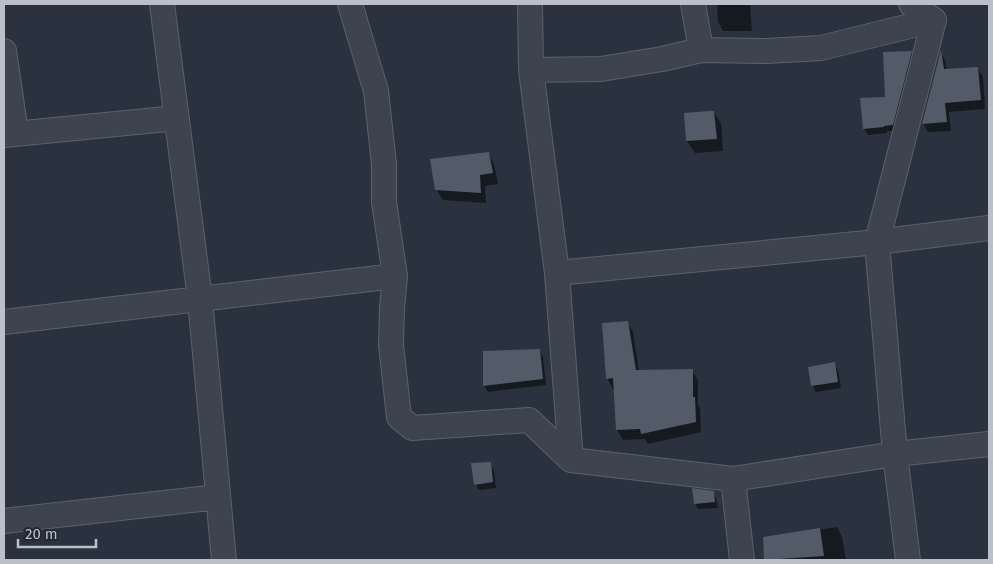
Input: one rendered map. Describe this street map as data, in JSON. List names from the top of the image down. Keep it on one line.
{"scale_bar":"20 m"}
